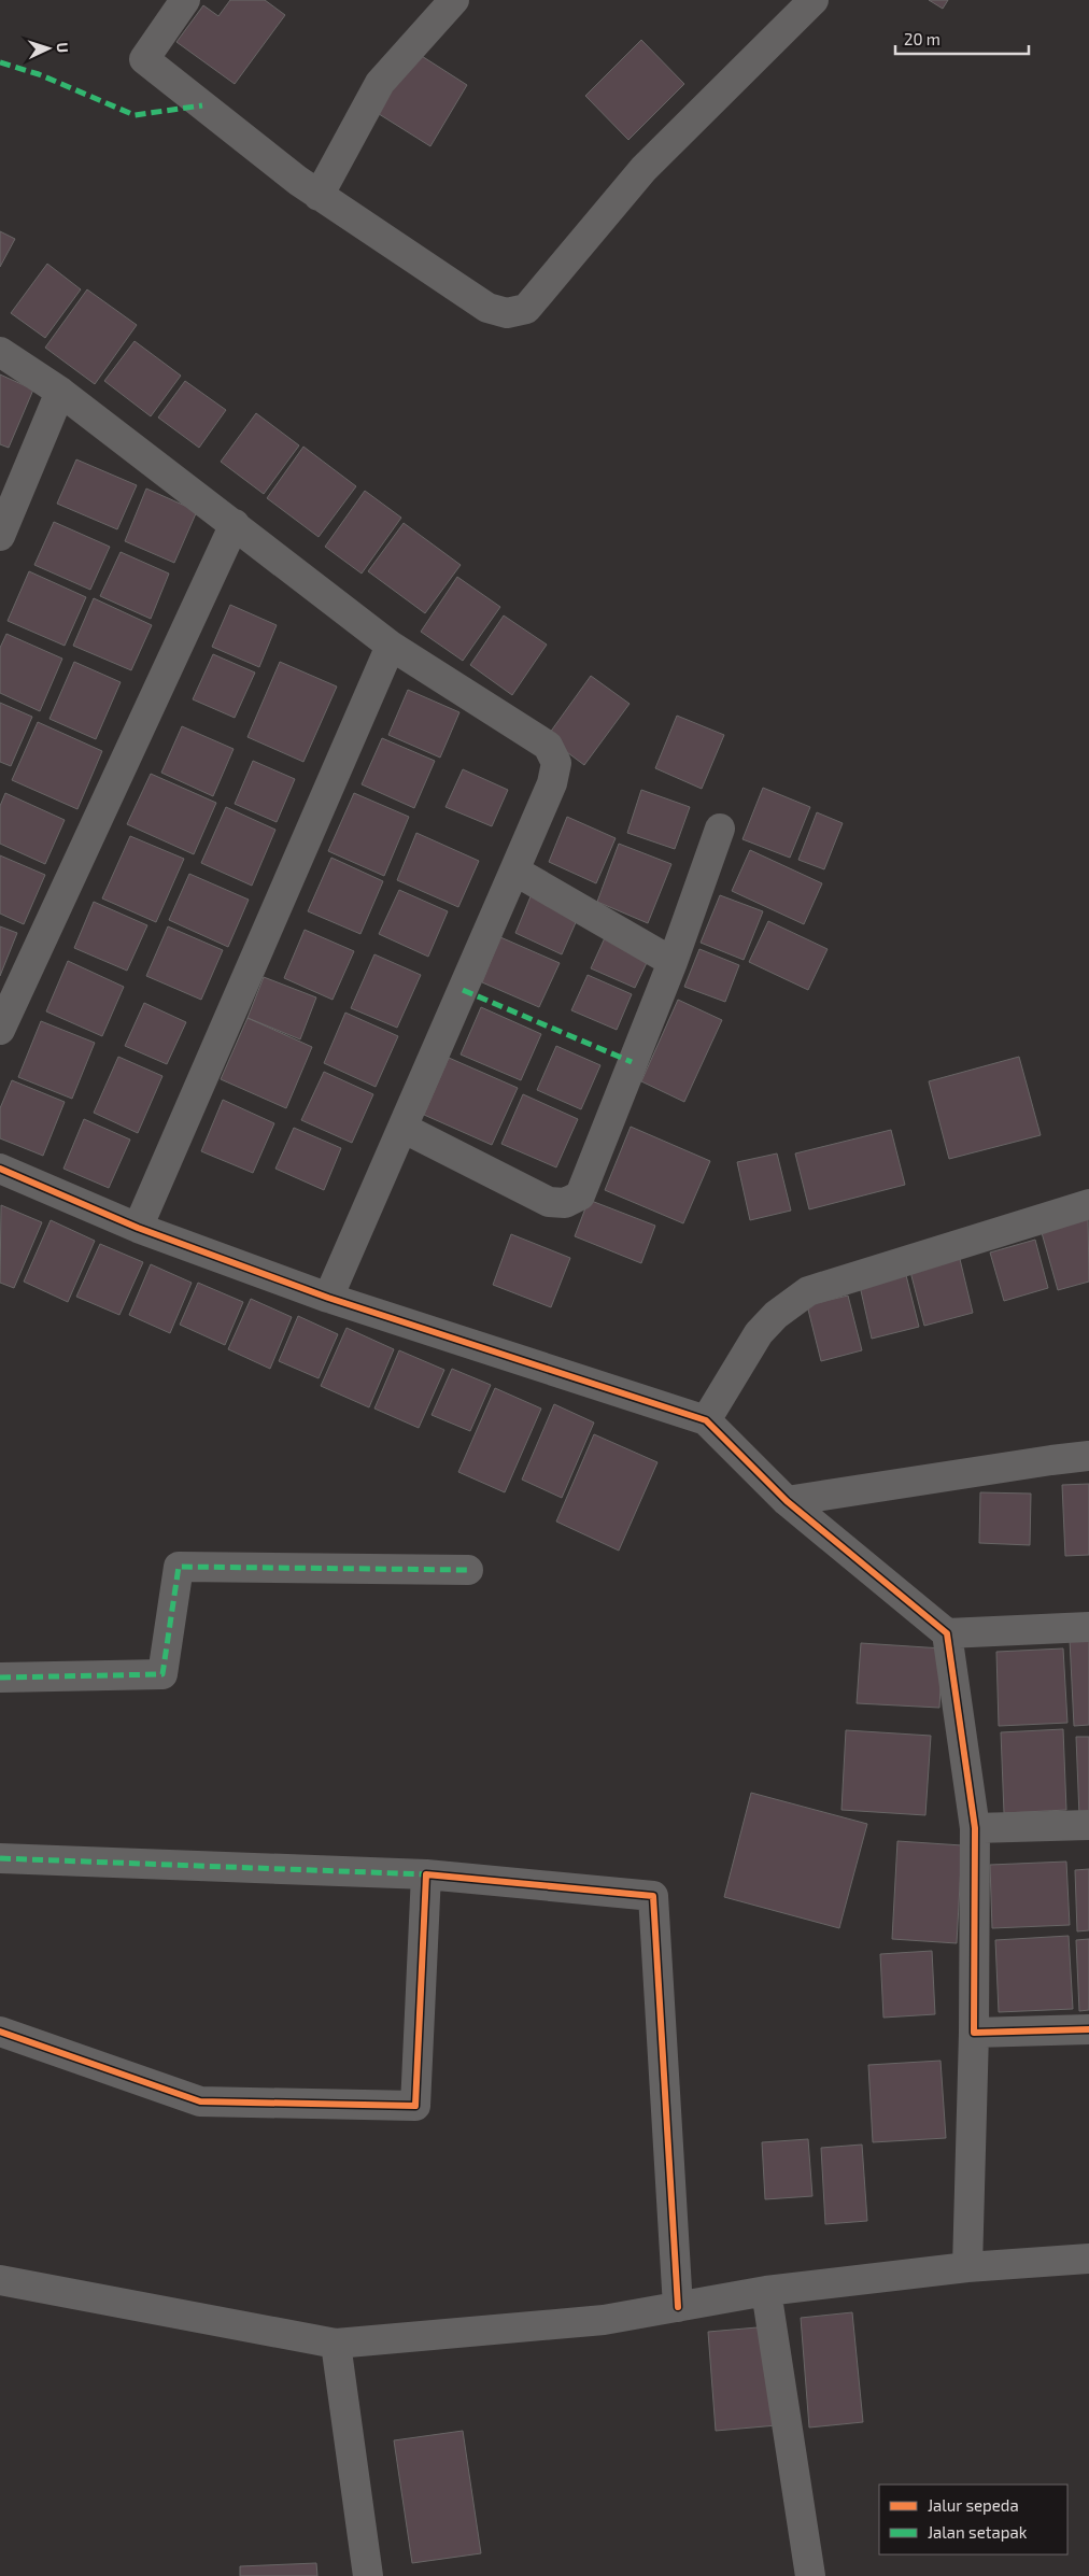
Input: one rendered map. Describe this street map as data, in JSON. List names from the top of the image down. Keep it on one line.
{"legend":["Jalur sepeda","Jalan setapak"],"scale_bar":"20 m","north":"right"}
